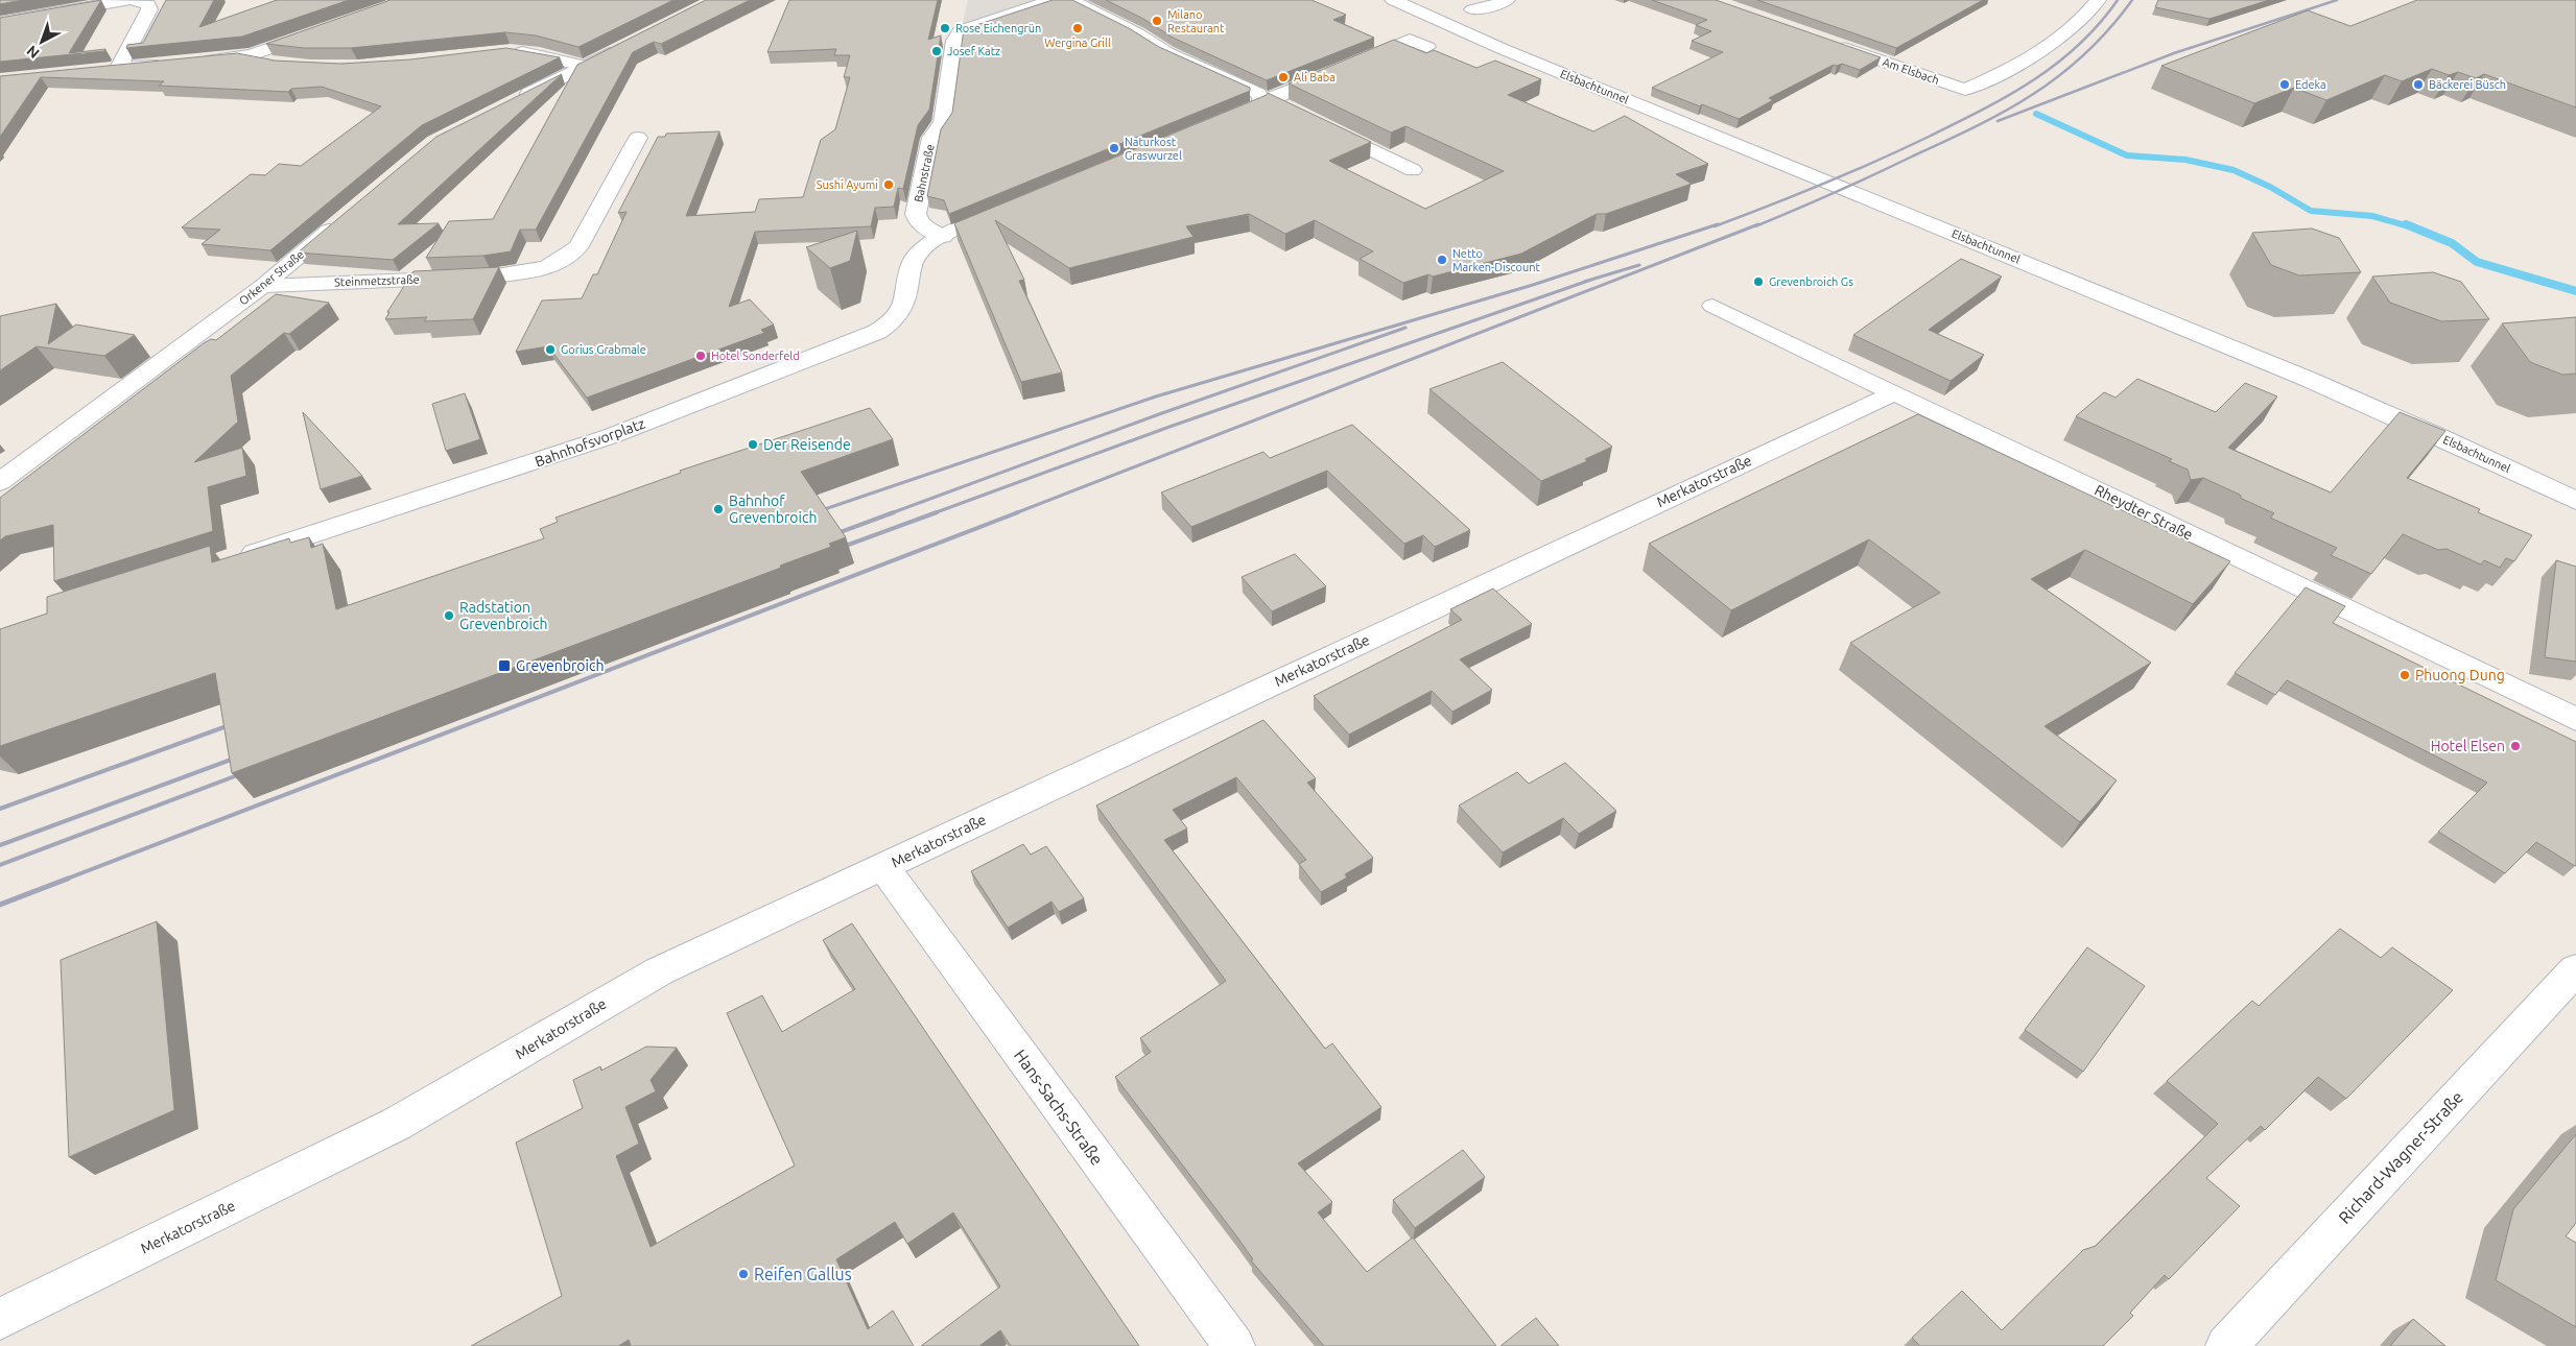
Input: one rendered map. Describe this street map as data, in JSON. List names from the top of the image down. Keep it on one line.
{"streets":{"street":["Am Elsbach","Elsbachtunnel","Bahnstraße","Orkener Straße","Steinmetzstraße","Bahnhofsvorplatz","Merkatorstraße","Rheydter Straße","Hans-Sachs-Straße","Richard-Wagner-Straße"]},"crossings":[["Bahnstraße","Bahnhofsvorplatz"],["Orkener Straße","Steinmetzstraße"],["Merkatorstraße","Rheydter Straße"],["Merkatorstraße","Hans-Sachs-Straße"]],"places":{"other":["Milano Restaurant","Rose Eichengrün","Wergina Grill","Josef Katz","Ali Baba","Edeka","Bäckerei Büsch","Naturkost Graswurzel","Sushi Ayumi","Netto Marken-Discount","Grevenbroich Gs","Gorius Grabmale","Hotel Sonderfeld","Der Reisende","Bahnhof Grevenbroich","Radstation Grevenbroich","Phuong Dung","Hotel Elsen","Reifen Gallus"],"transit":["Grevenbroich"]},"north":"bottom left"}
